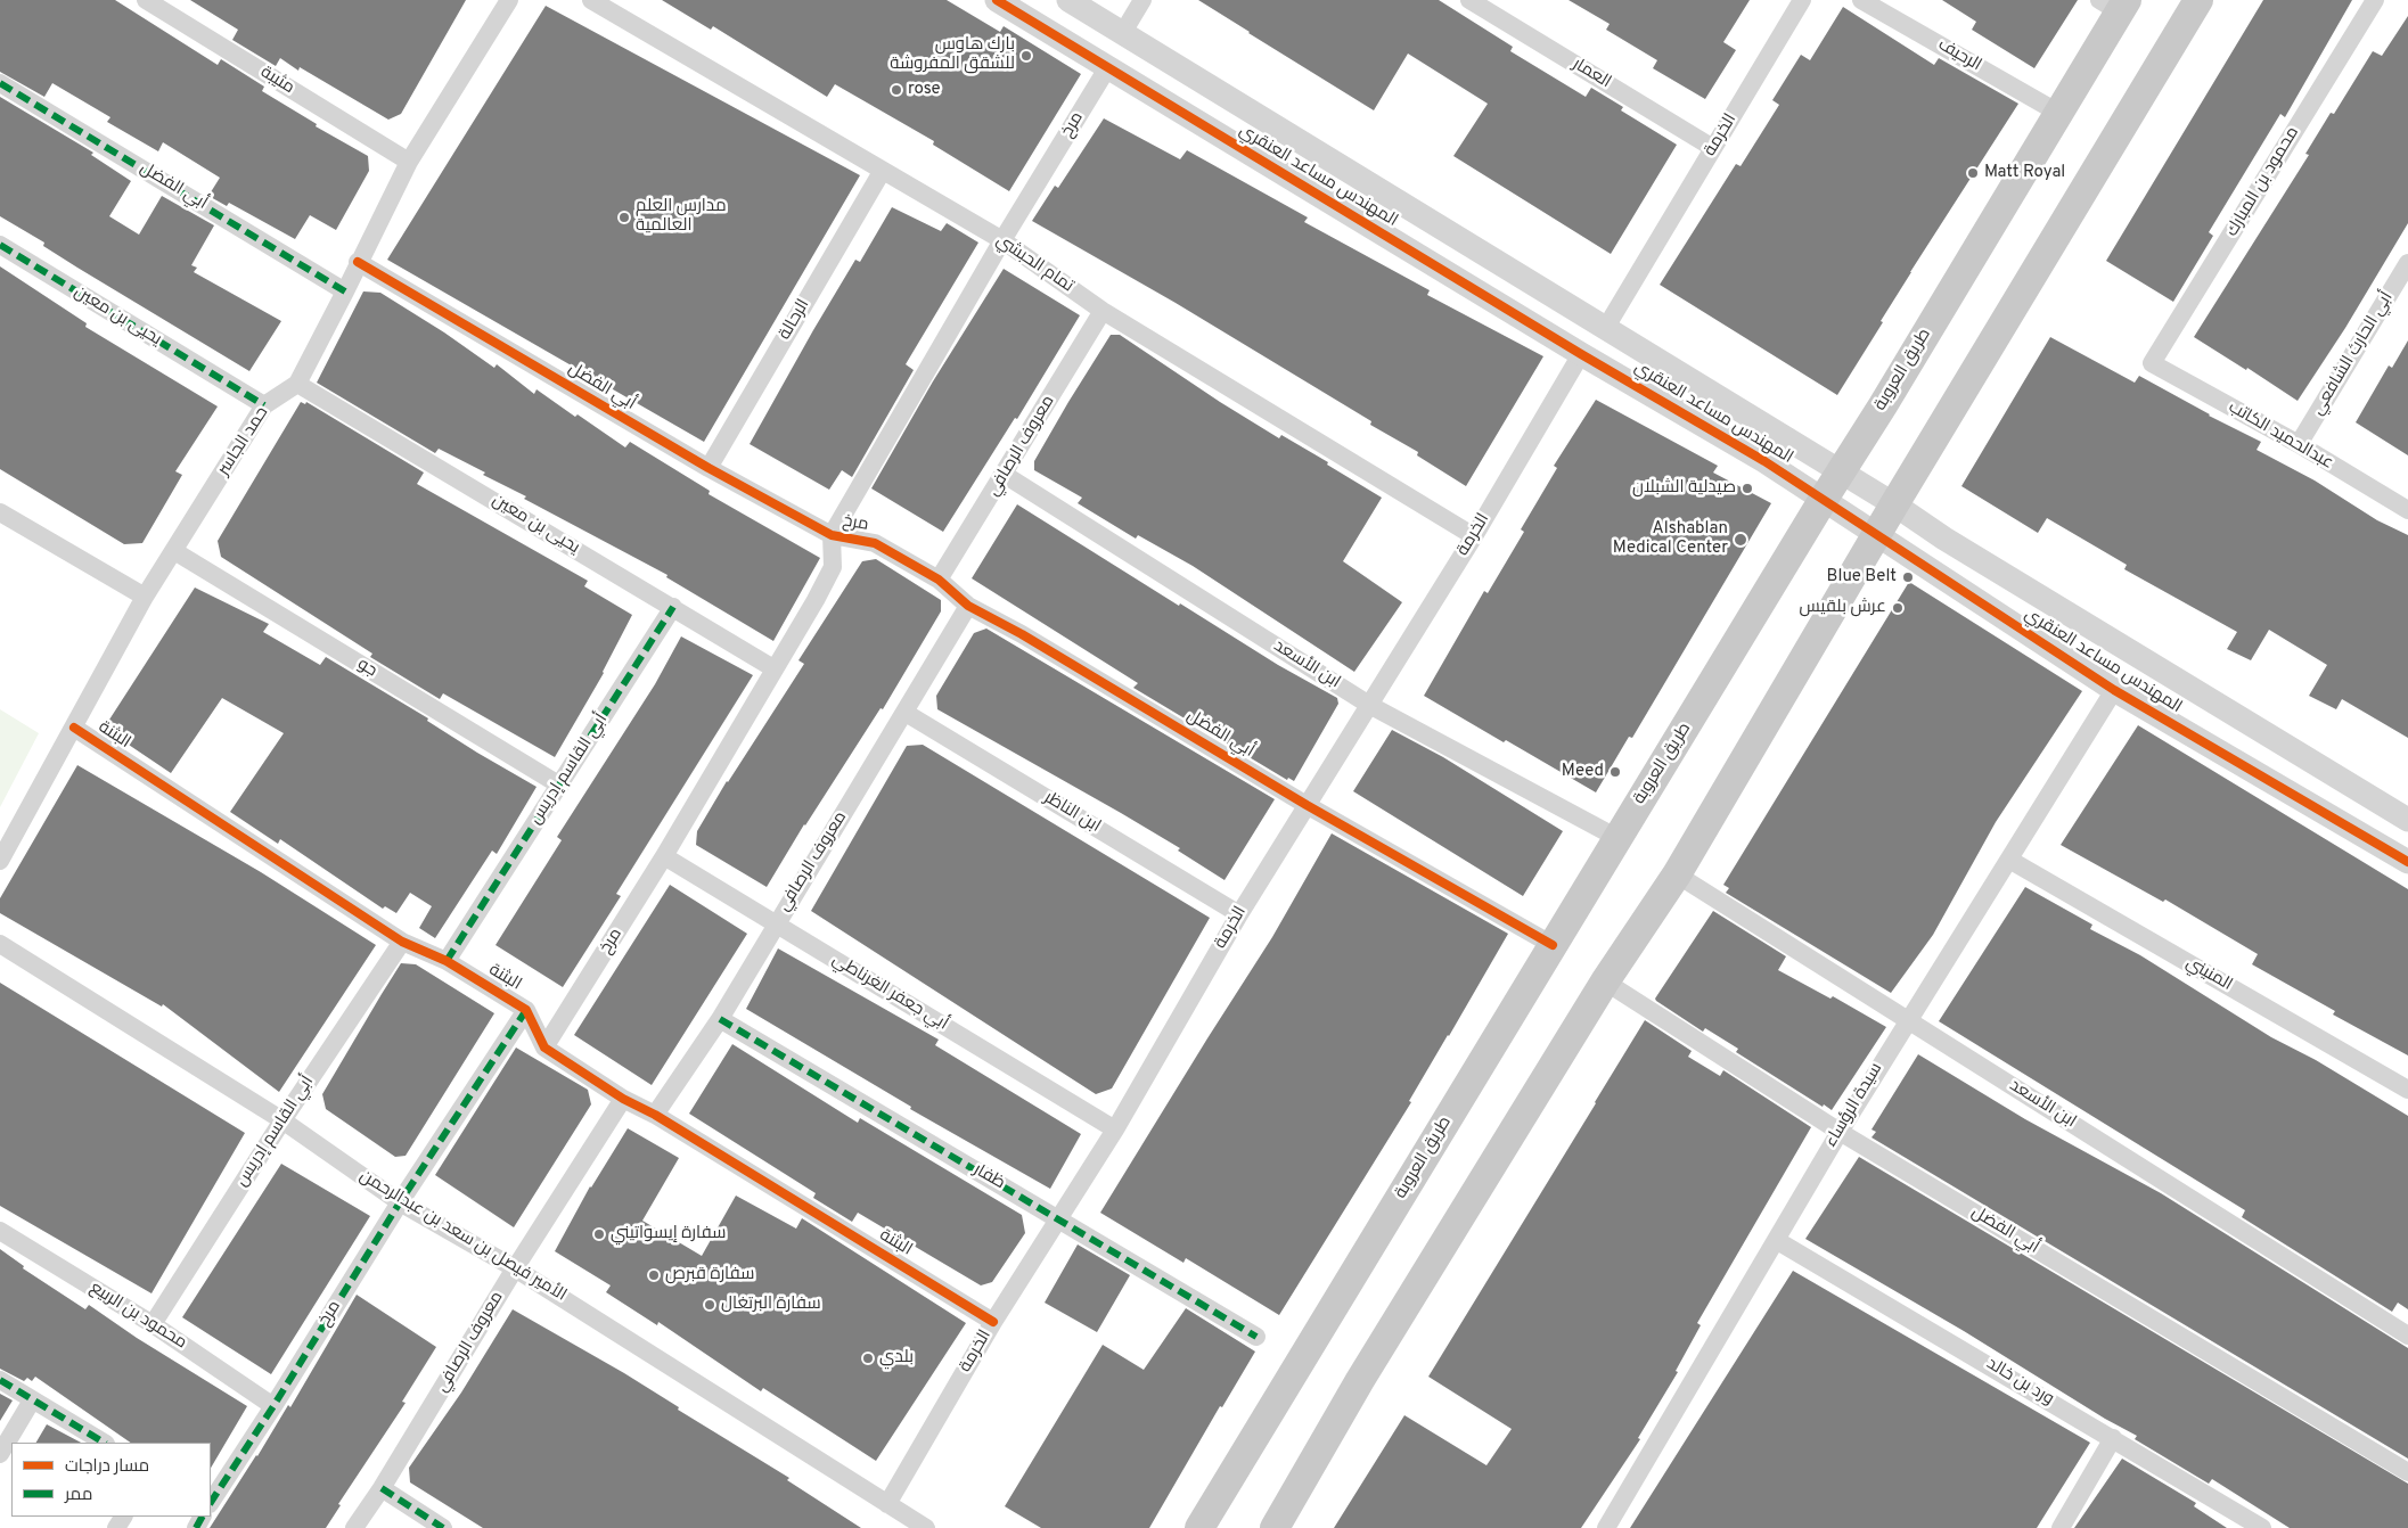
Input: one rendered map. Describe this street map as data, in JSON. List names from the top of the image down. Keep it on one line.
{"streets":{"main road":["طريق العروبة"],"street":["الرحيف","العمار","مثيبة","مرخ","الخرمة","المهندس مساعد العنقري","محمود بن المبارك","أبي الفضل","تمام الحبشي","يحيى بن معين","الرحالة","أبي الحارث الشافعي","عبدالحميد الكاتب","حمد الجاسر","معروف الرصافي","ابن الأسعد","جو","البثنة","أبي القاسم إدريس","ابن الناظر","المنيني","أبي جعفر الغرناطي","سيدة الرؤساء","ظفار","الأمير فيصل بن سعد بن عبدالرحمن","محمود بن الربيع","ورد بن خالد"]},"crossings":[["الرحيف","طريق العروبة"],["العمار","الخرمة"],["مثيبة","حمد الجاسر"],["مرخ","المهندس مساعد العنقري"],["مرخ","أبي الفضل"],["مرخ","تمام الحبشي"],["مرخ","يحيى بن معين"],["مرخ","البثنة"],["مرخ","أبي جعفر الغرناطي"],["مرخ","الأمير فيصل بن سعد بن عبدالرحمن"],["مرخ","محمود بن الربيع"],["الخرمة","المهندس مساعد العنقري"],["الخرمة","أبي الفضل"],["الخرمة","تمام الحبشي"],["الخرمة","ابن الأسعد"],["الخرمة","البثنة"],["الخرمة","ابن الناظر"],["الخرمة","أبي جعفر الغرناطي"],["الخرمة","ظفار"],["الخرمة","الأمير فيصل بن سعد بن عبدالرحمن"],["المهندس مساعد العنقري","طريق العروبة"],["المهندس مساعد العنقري","سيدة الرؤساء"],["محمود بن المبارك","عبدالحميد الكاتب"],["أبي الفضل","الرحالة"],["أبي الفضل","طريق العروبة"],["أبي الفضل","حمد الجاسر"],["أبي الفضل","معروف الرصافي"],["أبي الفضل","سيدة الرؤساء"],["تمام الحبشي","الرحالة"],["تمام الحبشي","معروف الرصافي"],["يحيى بن معين","حمد الجاسر"],["يحيى بن معين","أبي القاسم إدريس"],["أبي الحارث الشافعي","عبدالحميد الكاتب"],["طريق العروبة","ابن الأسعد"],["حمد الجاسر","جو"],["حمد الجاسر","البثنة"],["معروف الرصافي","ابن الأسعد"],["معروف الرصافي","البثنة"],["معروف الرصافي","ابن الناظر"],["معروف الرصافي","أبي جعفر الغرناطي"],["معروف الرصافي","ظفار"],["معروف الرصافي","الأمير فيصل بن سعد بن عبدالرحمن"],["ابن الأسعد","سيدة الرؤساء"],["جو","أبي القاسم إدريس"],["البثنة","أبي القاسم إدريس"],["أبي القاسم إدريس","الأمير فيصل بن سعد بن عبدالرحمن"],["أبي القاسم إدريس","محمود بن الربيع"],["المنيني","سيدة الرؤساء"],["سيدة الرؤساء","ورد بن خالد"]],"places":["بارك هاوس للشقق المفروشة","rose","Matt Royal","مدارس العلم العالمية","صيدلية الشبلان","Alshablan Medical Center","Blue Belt","عرش بلقيس","Meed","سفارة إيسواتيني","سفارة قبرص","سفارة البرتغال","بلدي"],"legend":["مسار دراجات","ممر"]}
